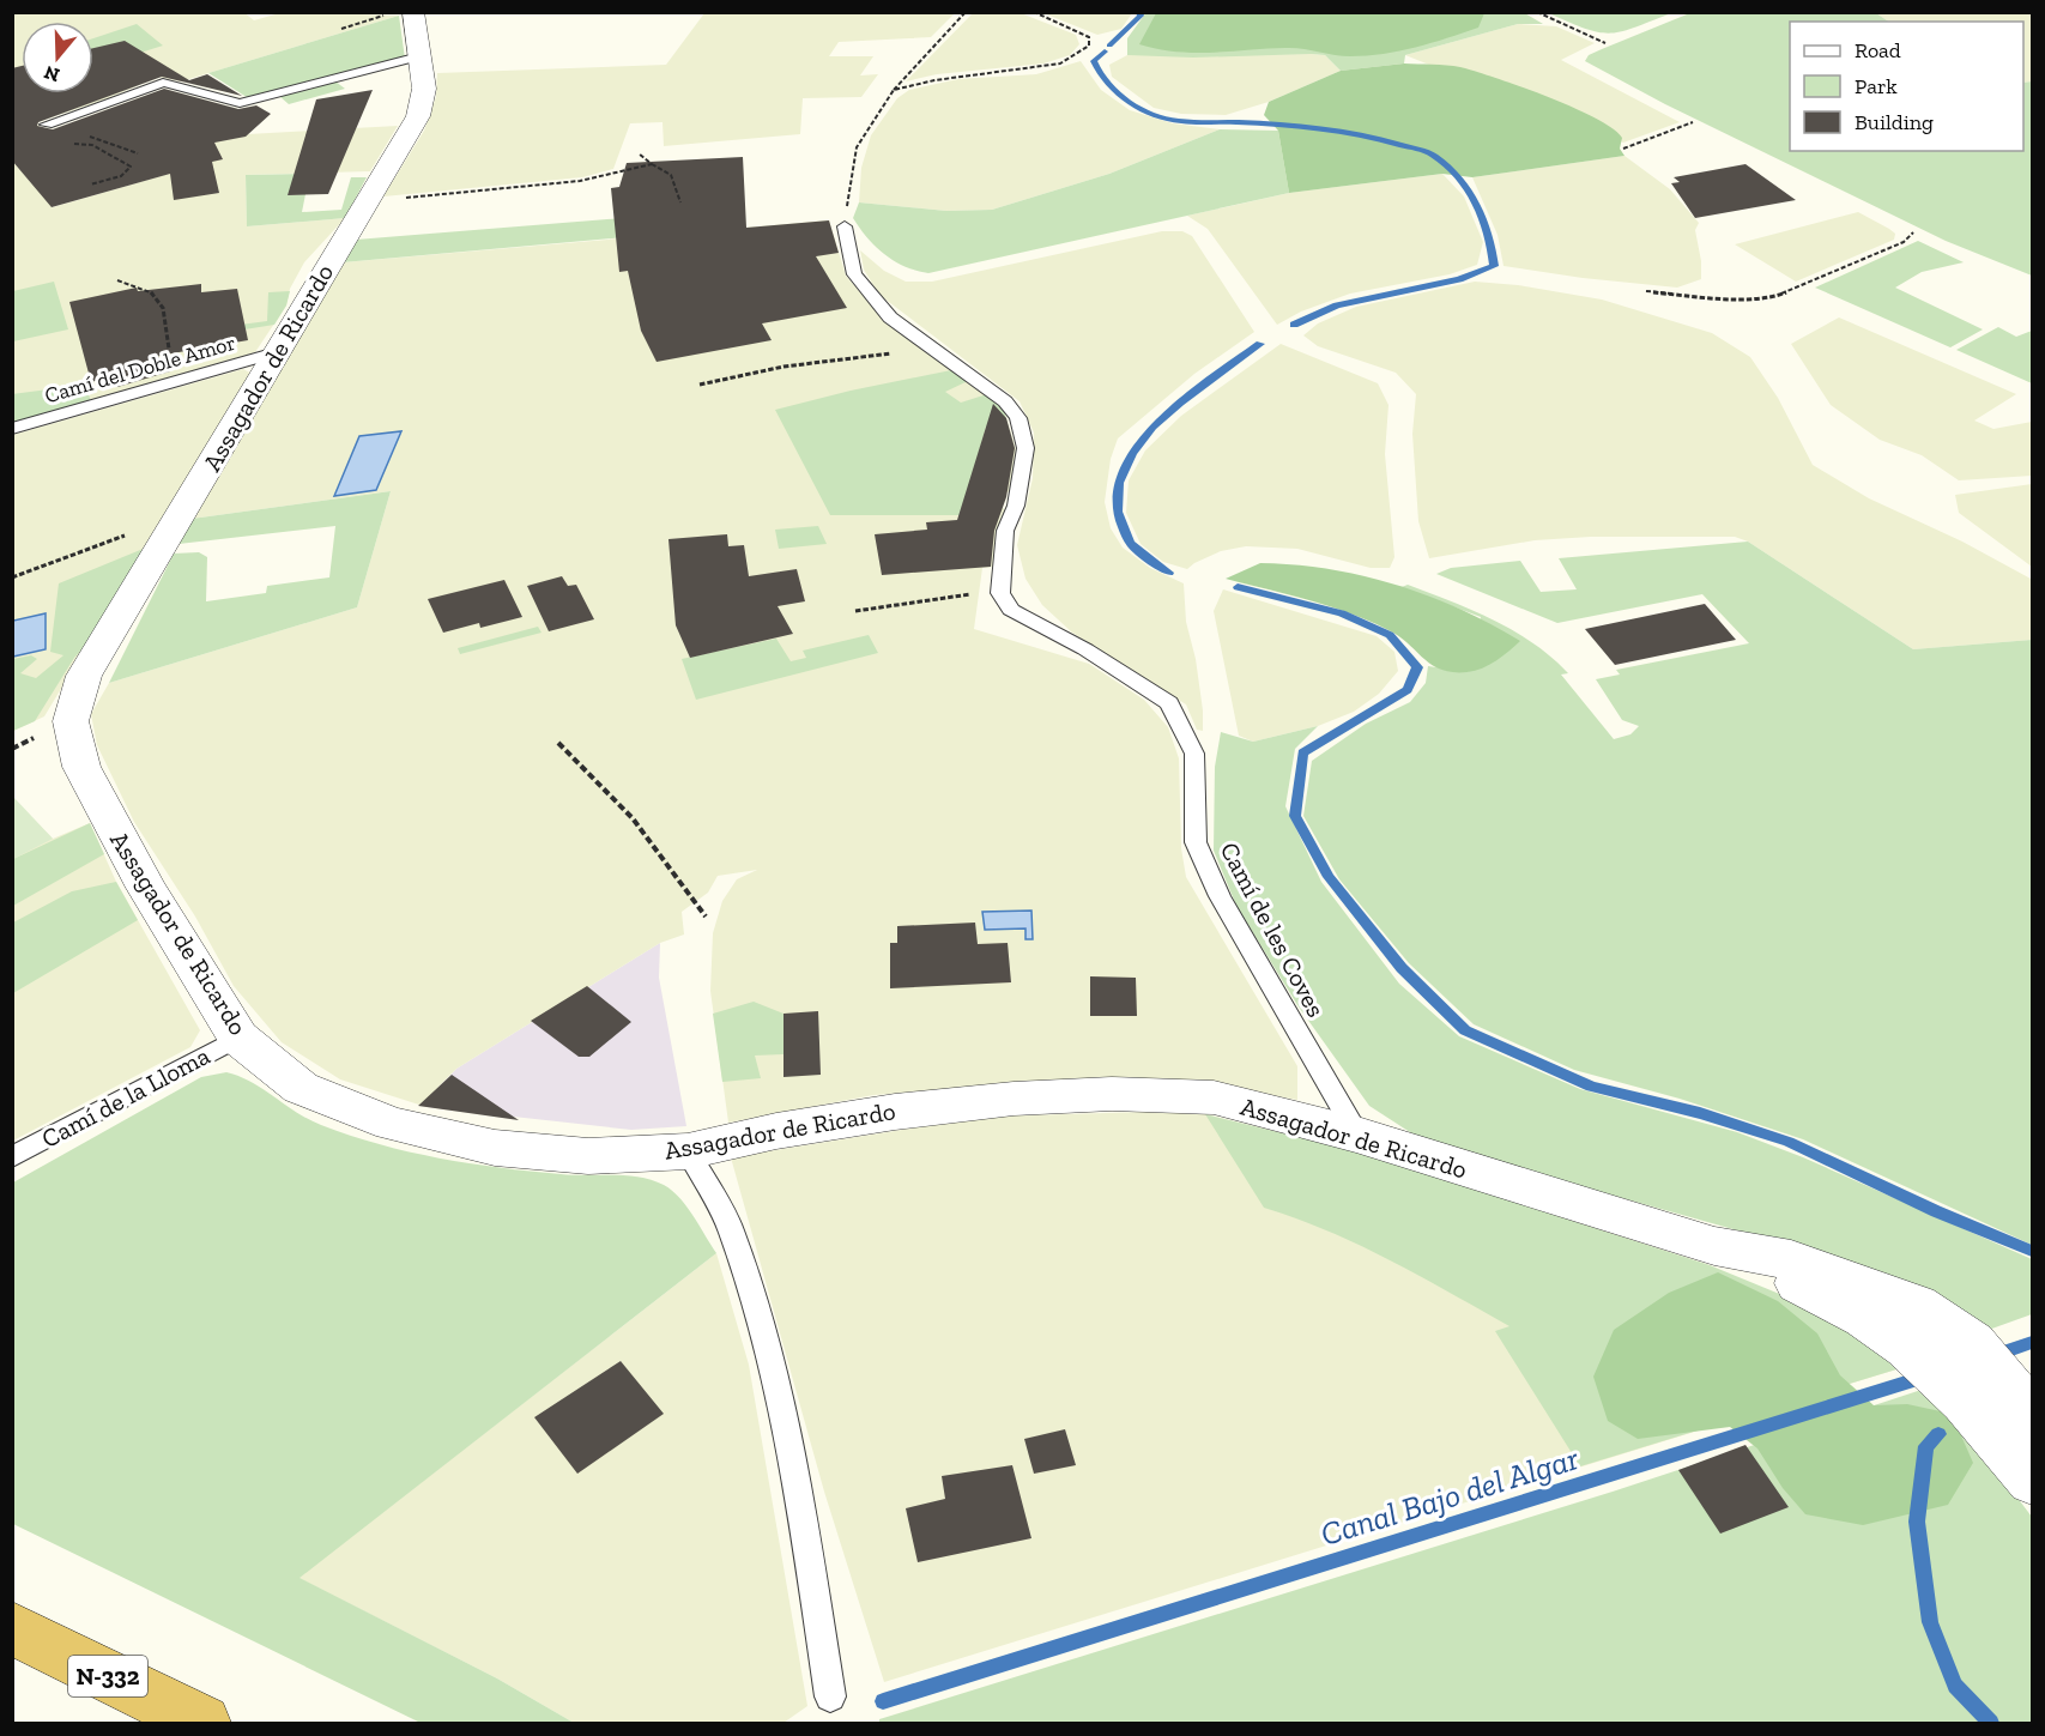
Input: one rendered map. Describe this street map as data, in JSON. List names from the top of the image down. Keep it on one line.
{"streets":{"highway":["N-332"],"street":["Assagador de Ricardo"],"lane":["Camí del Doble Amor","Camí de les Coves","Camí de la Lloma"]},"crossings":[["Assagador de Ricardo","Camí del Doble Amor"],["Assagador de Ricardo","Camí de les Coves"],["Assagador de Ricardo","Camí de la Lloma"]],"water":["Canal Bajo del Algar"],"legend":["Road","Park","Building"],"north":"bottom"}
